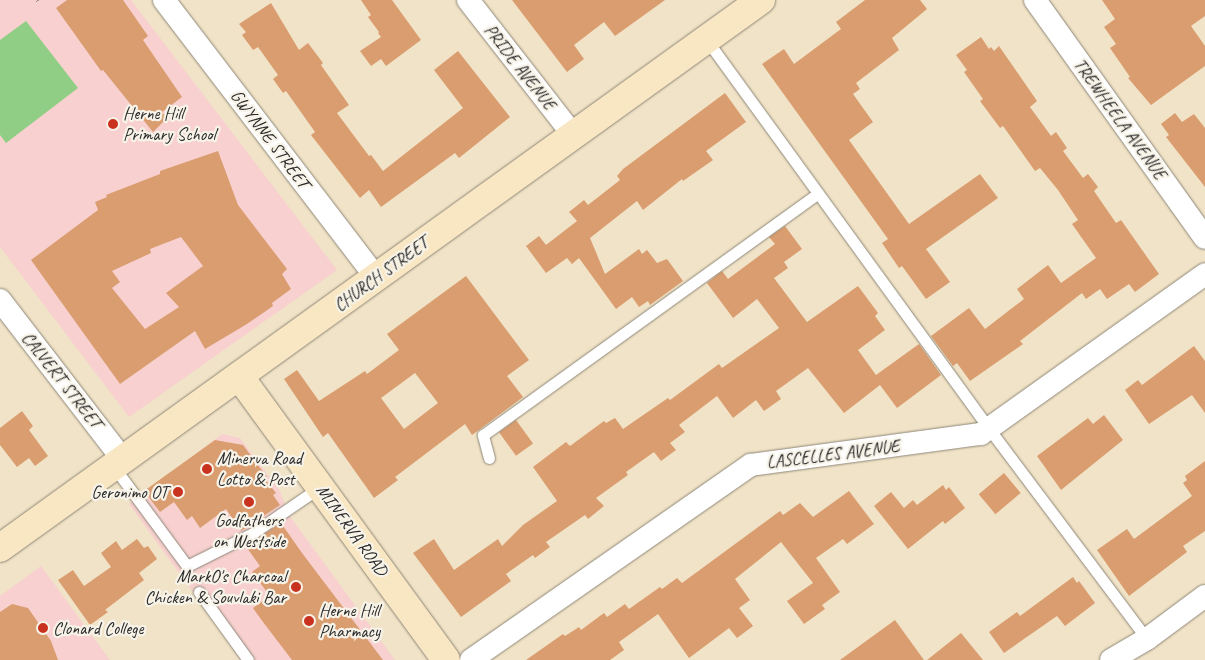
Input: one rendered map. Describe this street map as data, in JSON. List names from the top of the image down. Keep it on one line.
{"streets":{"street":["PRIDE AVENUE","TREWHEELA AVENUE","GWYNNE STREET","CHURCH STREET","CALVERT STREET","LASCELLES AVENUE","MINERVA ROAD"]},"crossings":[["PRIDE AVENUE","CHURCH STREET"],["GWYNNE STREET","CHURCH STREET"],["CHURCH STREET","CALVERT STREET"],["CHURCH STREET","MINERVA ROAD"]],"places":["Herne Hill Primary School","Minerva Road Lotto & Post","Geronimo OT","Godfathers on Westside","MarkO's Charcoal Chicken & Souvlaki Bar","Herne Hill Pharmacy","Clonard College"]}
